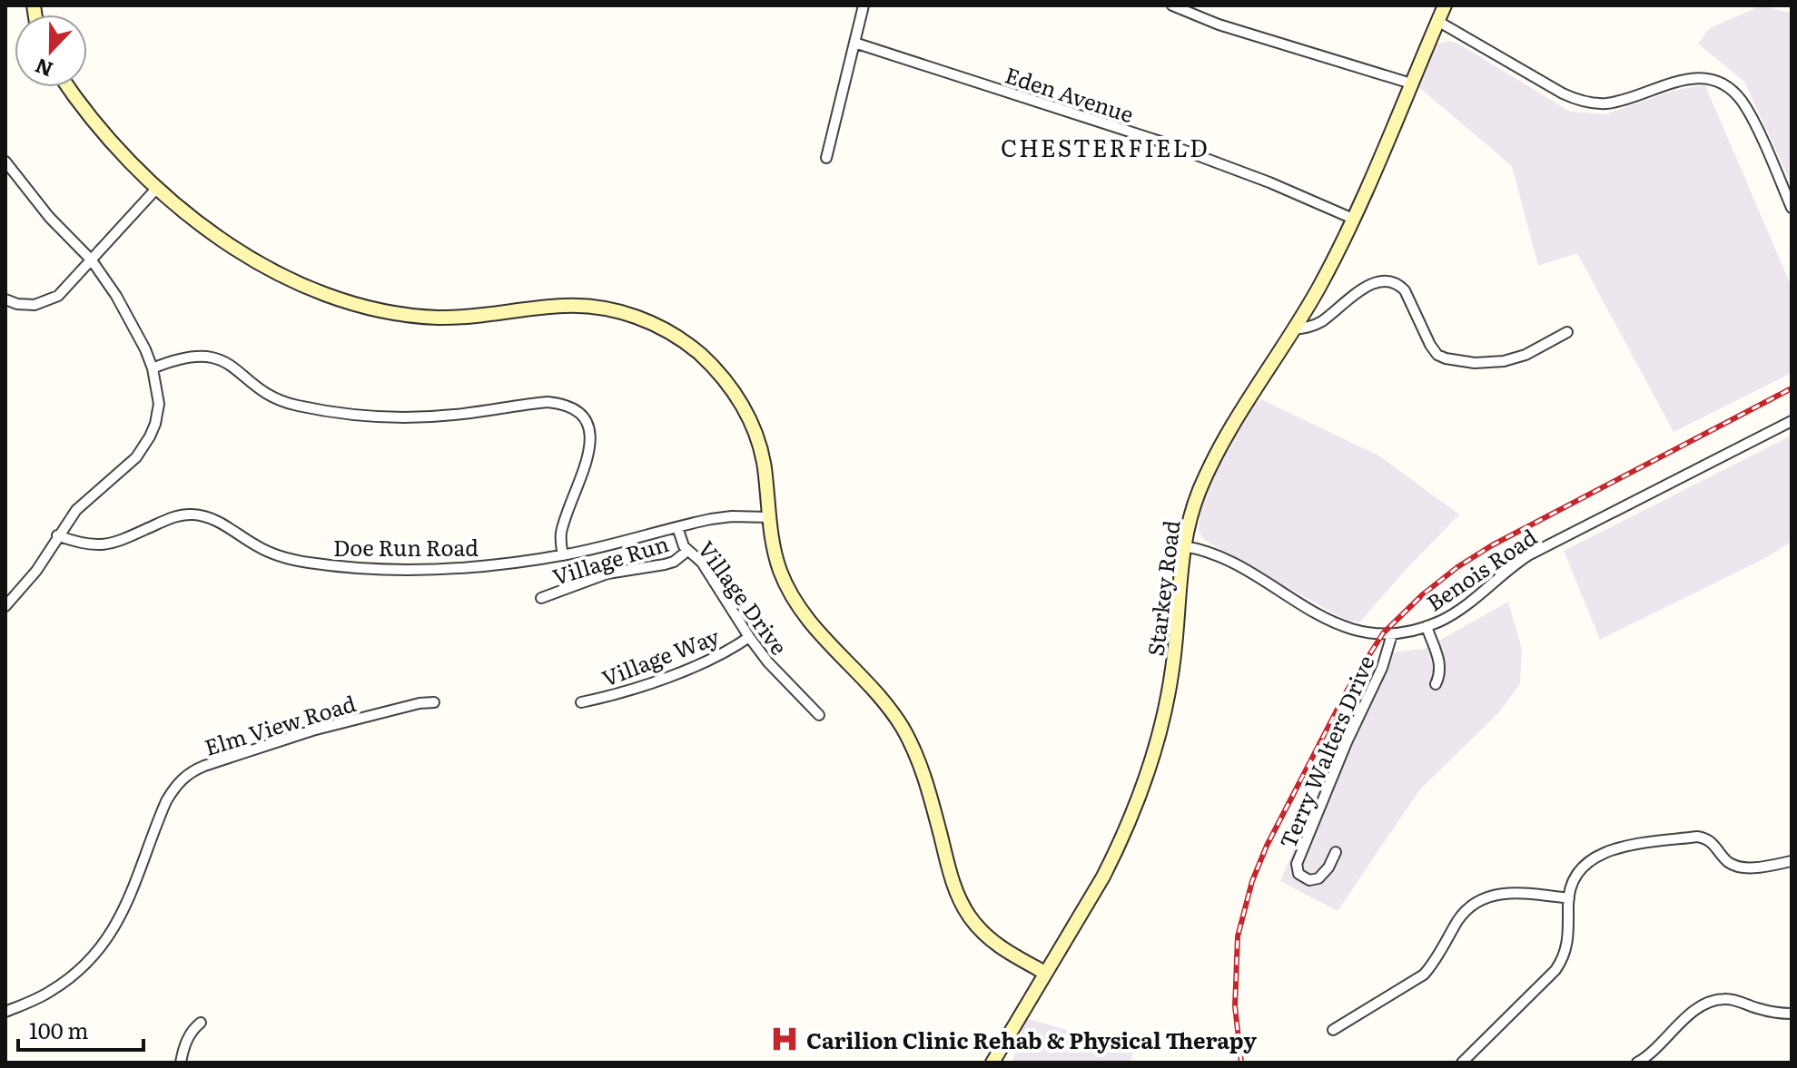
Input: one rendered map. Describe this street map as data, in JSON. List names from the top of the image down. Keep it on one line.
{"streets":{"street":["Eden Avenue","Doe Run Road","Village Run","Benois Road","Starkey Road","Village Drive","Village Way","Elm View Road","Terry Walters Drive"]},"crossings":[["Eden Avenue","Starkey Road"],["Doe Run Road","Village Drive"],["Village Run","Village Drive"],["Benois Road","Starkey Road"],["Benois Road","Terry Walters Drive"],["Village Drive","Village Way"]],"districts":["CHESTERFIELD"],"places":{"hospital":["Carilion Clinic Rehab & Physical Therapy"]},"scale_bar":"100 m","north":"bottom"}
